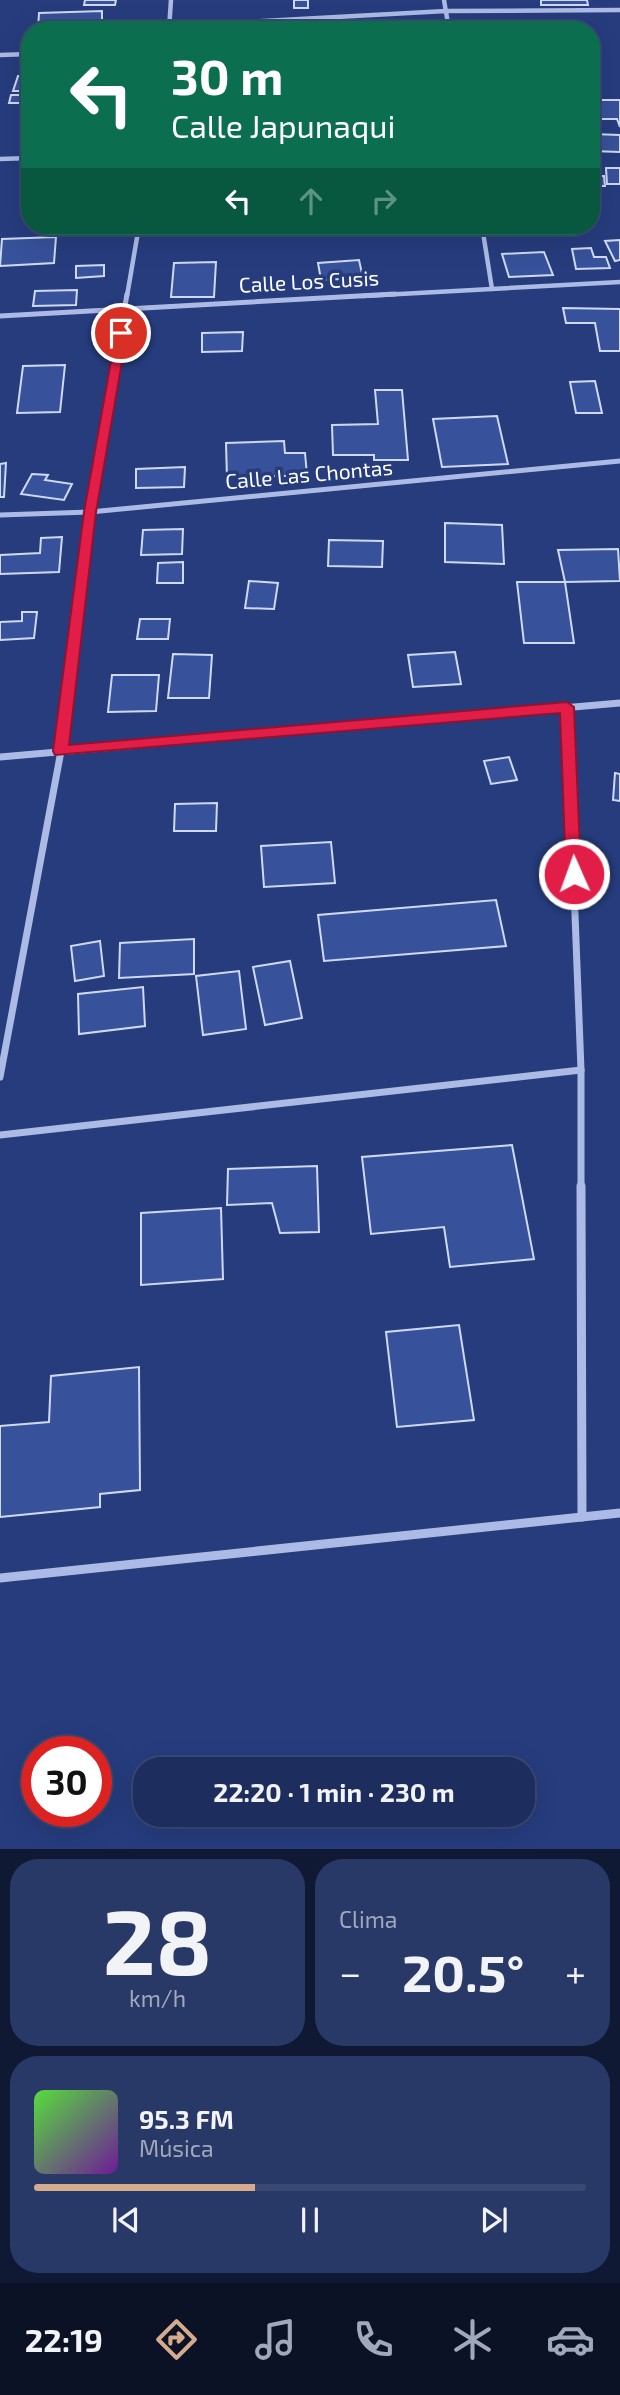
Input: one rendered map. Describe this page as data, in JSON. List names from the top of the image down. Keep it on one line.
{"streets":{"street":["Calle Los Cusis","Calle Las Chontas"]},"page":{"turn":["30 m","Calle Japunaqui"],"limit":"30","trip":"22:20 · 1 min · 230 m","tile":[["28","km/h"],"Clima"],"heat":["−","20.5°","+"],"song":["95.3 FM","Música"],"tabs":"22:19"}}
